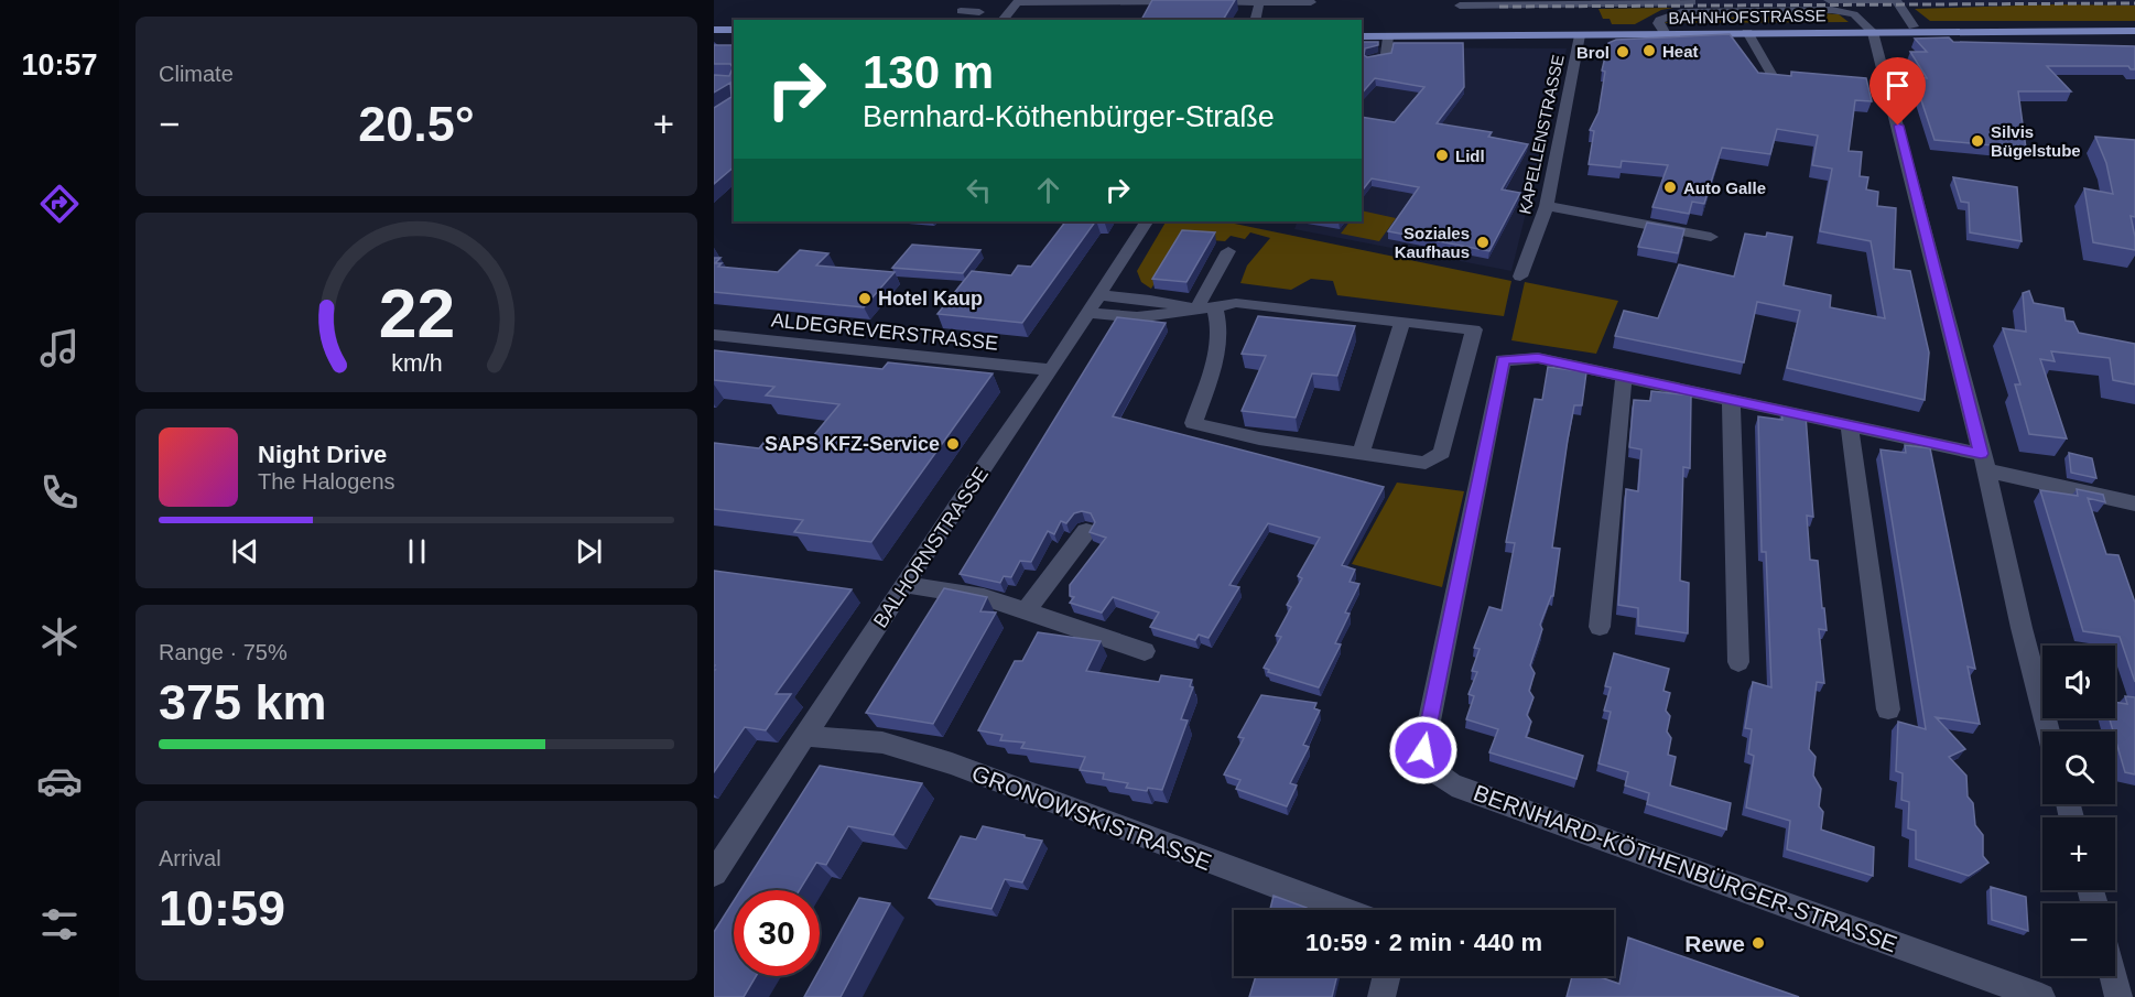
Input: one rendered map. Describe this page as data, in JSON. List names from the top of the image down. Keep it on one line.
{"streets":{"main road":["BAHNHOFSTRASSE"],"street":["KAPELLENSTRASSE","ALDEGREVERSTRASSE","BALHORNSTRASSE","GRONOWSKISTRASSE","BERNHARD-KÖTHENBÜRGER-STRASSE"]},"crossings":[["BAHNHOFSTRASSE","KAPELLENSTRASSE"],["ALDEGREVERSTRASSE","BALHORNSTRASSE"],["BALHORNSTRASSE","GRONOWSKISTRASSE"]],"places":["Heat","Brol","Silvis Bügelstube","Lidl","Auto Galle","Soziales Kaufhaus","Hotel Kaup","SAPS KFZ-Service","Rewe"],"page":{"tabs":"10:57","tile":["Climate",["Range · 75%","375 km"],["Arrival","10:59"]],"turn":["130 m","Bernhard-Köthenbürger-Straße"],"heat":["−","20.5°","+"],"song":["Night Drive","The Halogens"],"map_buttons":["+","−"],"limit":"30","trip":"10:59 · 2 min · 440 m","gauge":["22","km/h"]}}
